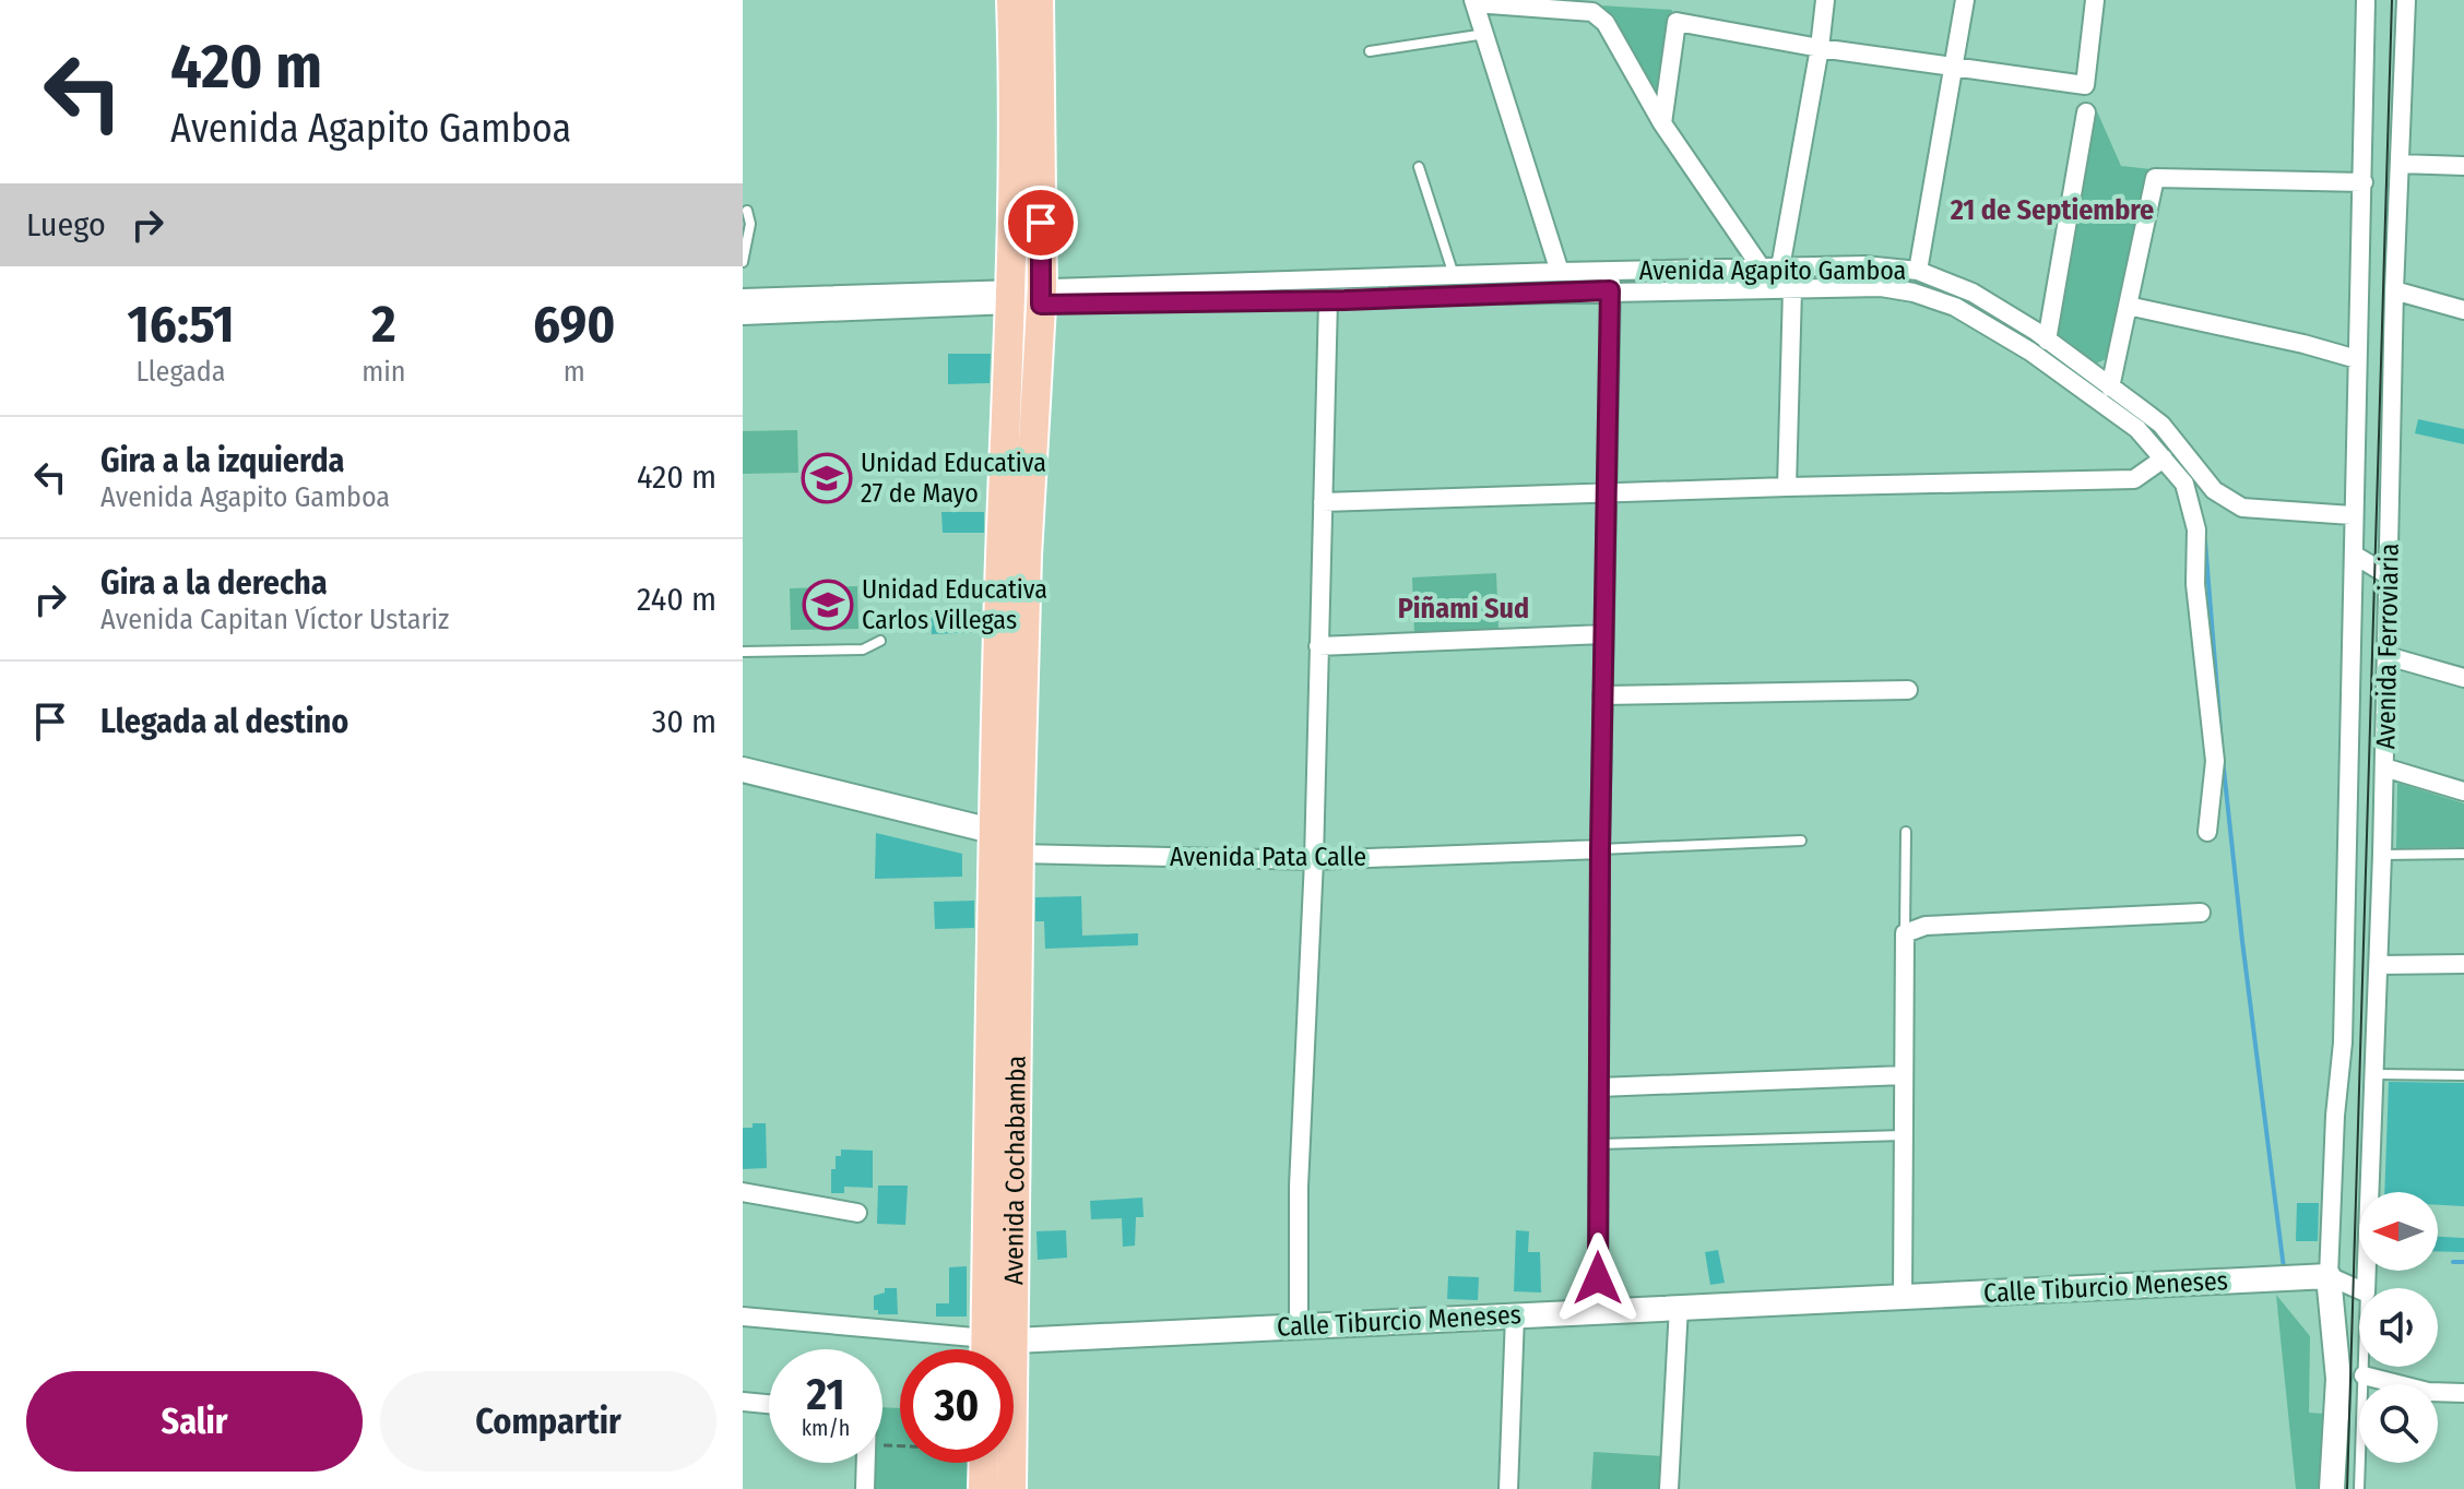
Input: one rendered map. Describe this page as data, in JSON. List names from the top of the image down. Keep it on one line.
{"streets":{"main road":["Avenida Cochabamba"],"street":["Avenida Agapito Gamboa","Avenida Ferroviaria","Avenida Pata Calle","Calle Tiburcio Meneses"]},"crossings":[["Avenida Agapito Gamboa","Avenida Ferroviaria"],["Avenida Ferroviaria","Calle Tiburcio Meneses"],["Avenida Pata Calle","Avenida Cochabamba"],["Avenida Cochabamba","Calle Tiburcio Meneses"]],"districts":["21 de Septiembre","Piñami Sud"],"places":{"school or university":["Unidad Educativa 27 de Mayo","Unidad Educativa Carlos Villegas"]},"north":"left","page":{"turn":["420 m","Avenida Agapito Gamboa"],"then":"Luego","eta":["16:51","Llegada","2","min","690","m"],"list":[{"name":"Gira a la izquierda","note":"Avenida Agapito Gamboa","value":"420 m"},{"name":"Gira a la derecha","note":"Avenida Capitan Víctor Ustariz","value":"240 m"},{"name":"Llegada al destino","value":"30 m"}],"speed":"21 km/h","limit":"30","buttons":["Salir","Compartir"]}}
